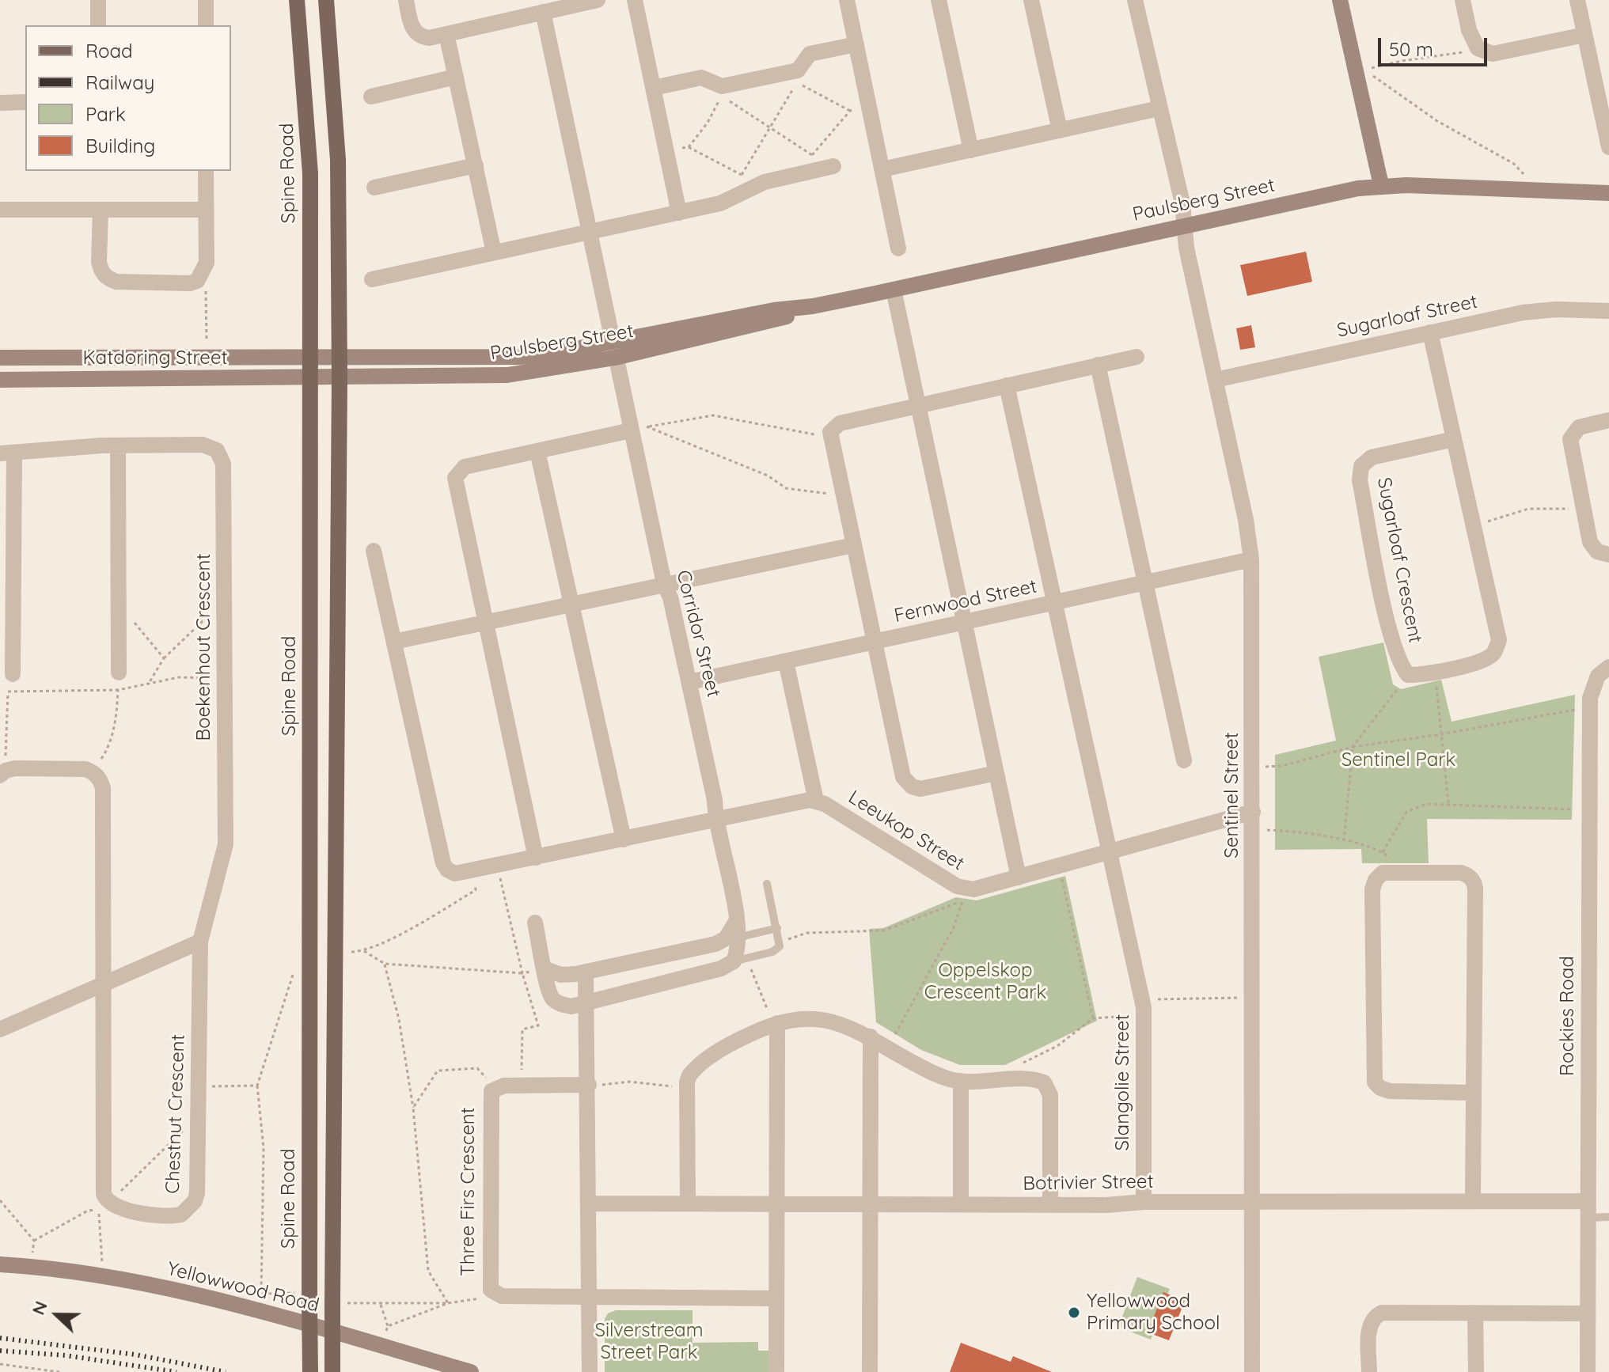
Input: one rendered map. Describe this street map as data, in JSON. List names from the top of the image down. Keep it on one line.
{"streets":{"main road":["Spine Road"],"street":["Paulsberg Street","Sugarloaf Street","Katdoring Street","Sugarloaf Crescent","Fernwood Street","Corridor Street","Boekenhout Crescent","Sentinel Street","Leeukop Street","Rockies Road","Slangolie Street","Chestnut Crescent","Botrivier Street","Three Firs Crescent","Yellowwood Road"]},"crossings":[["Spine Road","Paulsberg Street"],["Spine Road","Katdoring Street"],["Paulsberg Street","Katdoring Street"],["Paulsberg Street","Corridor Street"],["Paulsberg Street","Sentinel Street"],["Sugarloaf Street","Sentinel Street"],["Fernwood Street","Corridor Street"],["Fernwood Street","Sentinel Street"],["Fernwood Street","Slangolie Street"],["Boekenhout Crescent","Chestnut Crescent"],["Sentinel Street","Leeukop Street"],["Sentinel Street","Botrivier Street"],["Leeukop Street","Slangolie Street"],["Rockies Road","Botrivier Street"],["Slangolie Street","Botrivier Street"]],"parks":["Sentinel Park","Oppelskop Crescent Park","Silverstream Street Park"],"places":["Yellowwood Primary School"],"legend":["Road","Railway","Park","Building"],"scale_bar":"50 m","north":"left"}
